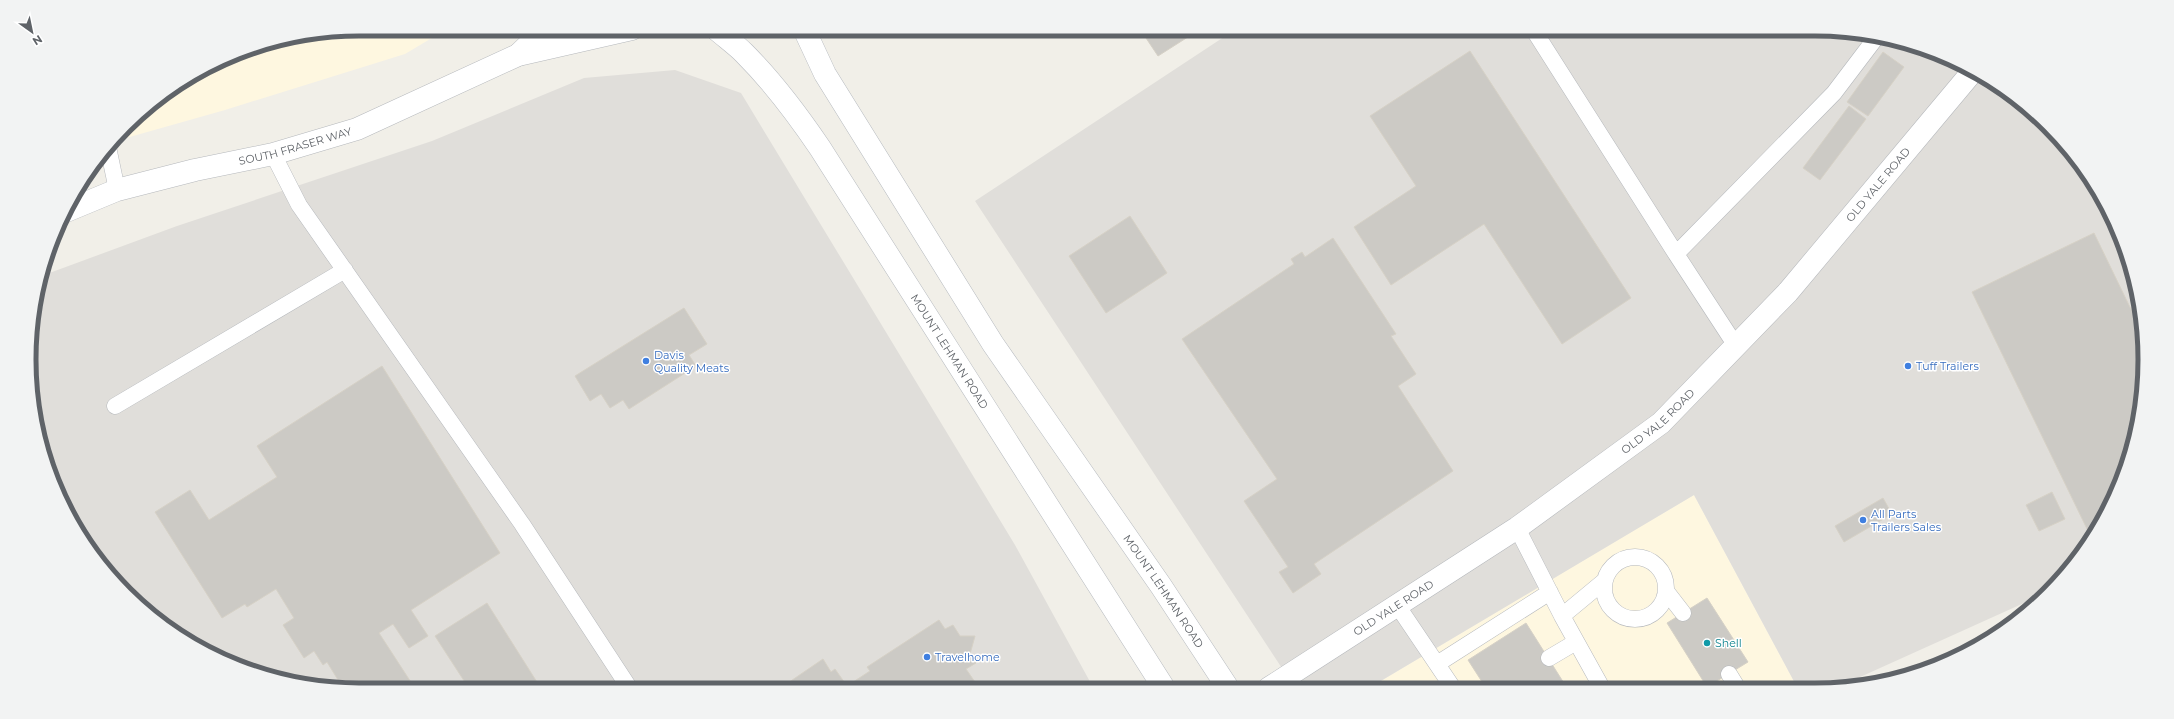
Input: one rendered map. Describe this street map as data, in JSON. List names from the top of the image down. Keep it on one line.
{"streets":{"street":["SOUTH FRASER WAY","OLD YALE ROAD","MOUNT LEHMAN ROAD"]},"places":["Davis Quality Meats","Tuff Trailers","All Parts Trailers Sales","Shell","Travelhome"],"north":"bottom right"}
